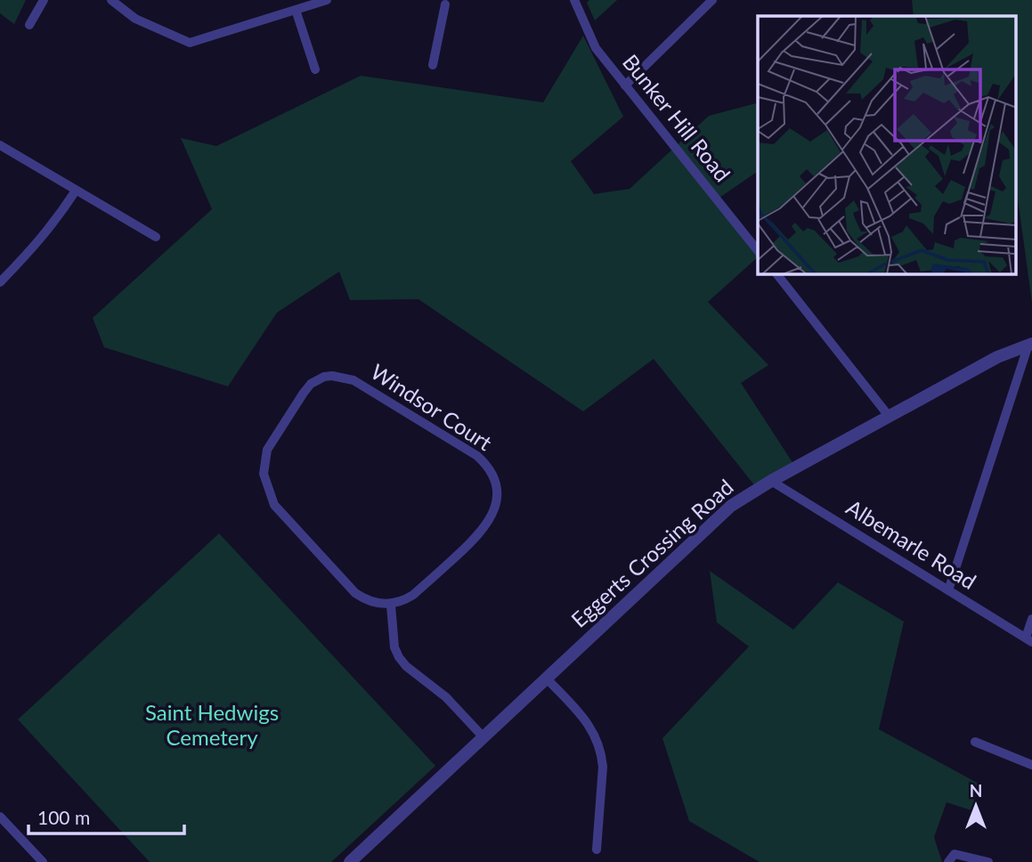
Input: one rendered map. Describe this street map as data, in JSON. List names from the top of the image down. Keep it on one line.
{"streets":{"street":["Bunker Hill Road","Windsor Court","Albemarle Road","Eggerts Crossing Road"]},"crossings":[["Albemarle Road","Eggerts Crossing Road"]],"parks":["Saint Hedwigs Cemetery"],"scale_bar":"100 m","north":"top"}
